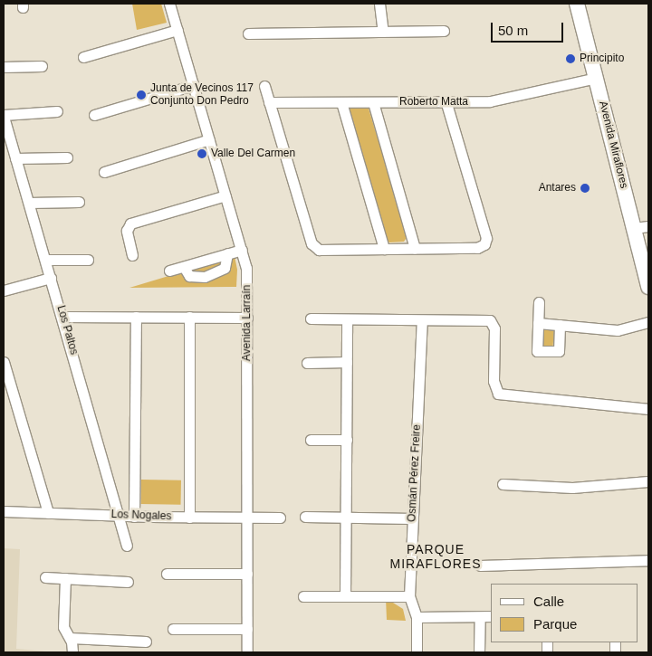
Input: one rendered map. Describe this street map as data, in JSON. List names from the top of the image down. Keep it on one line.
{"streets":{"main road":["Avenida Miraflores"],"street":["Roberto Matta","Avenida Larraín","Los Paltos","Osmán Pérez Freire","Los Nogales"]},"crossings":[["Roberto Matta","Avenida Miraflores"],["Avenida Larraín","Los Nogales"],["Los Paltos","Los Nogales"]],"districts":["PARQUE MIRAFLORES"],"places":["Principito","Junta de Vecinos 117 Conjunto Don Pedro","Valle Del Carmen","Antares"],"legend":["Calle","Parque"],"scale_bar":"50 m"}
